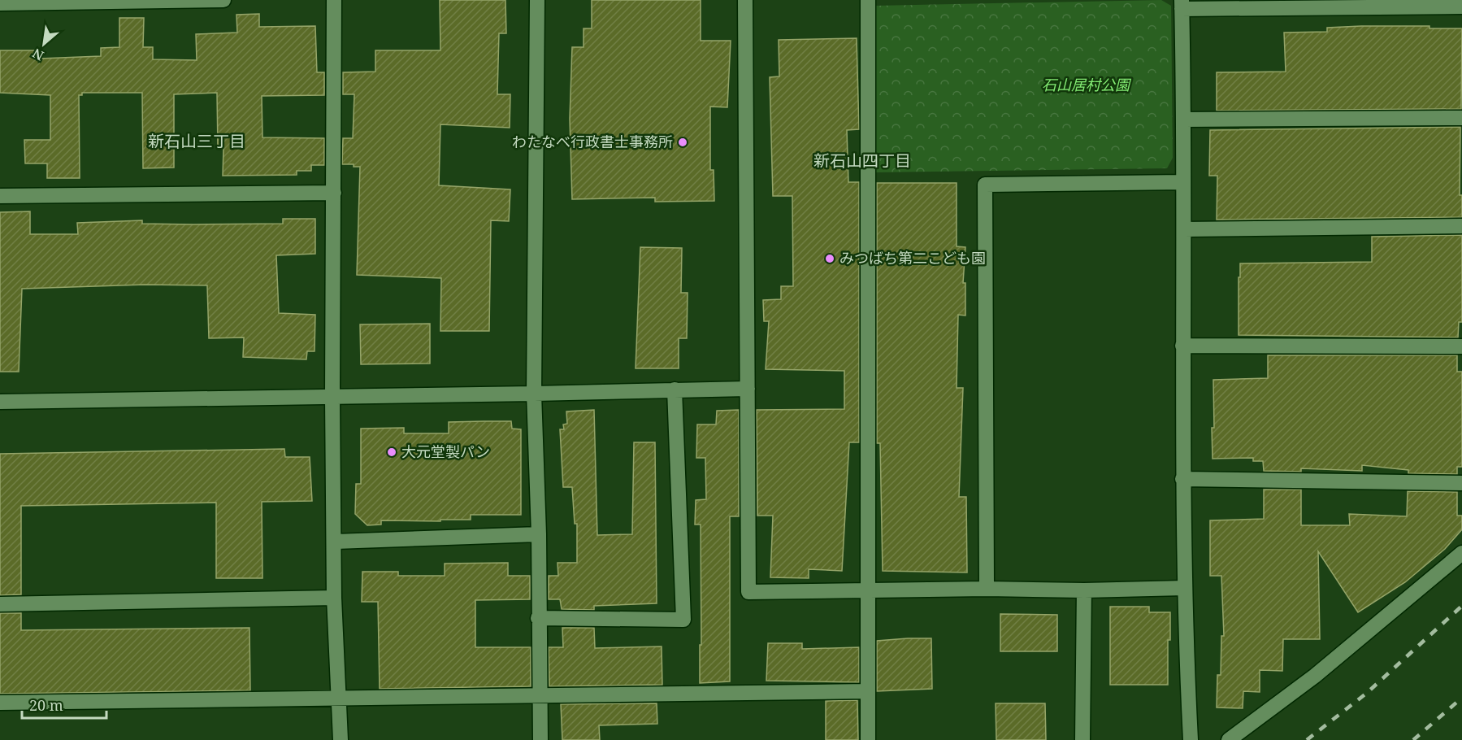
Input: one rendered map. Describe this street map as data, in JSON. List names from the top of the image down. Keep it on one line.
{"districts":["新石山三丁目","新石山四丁目"],"parks":["石山居村公園"],"places":["わたなべ行政書士事務所","みつばち第二こども園","大元堂製パン"],"scale_bar":"20 m","north":"bottom left"}
